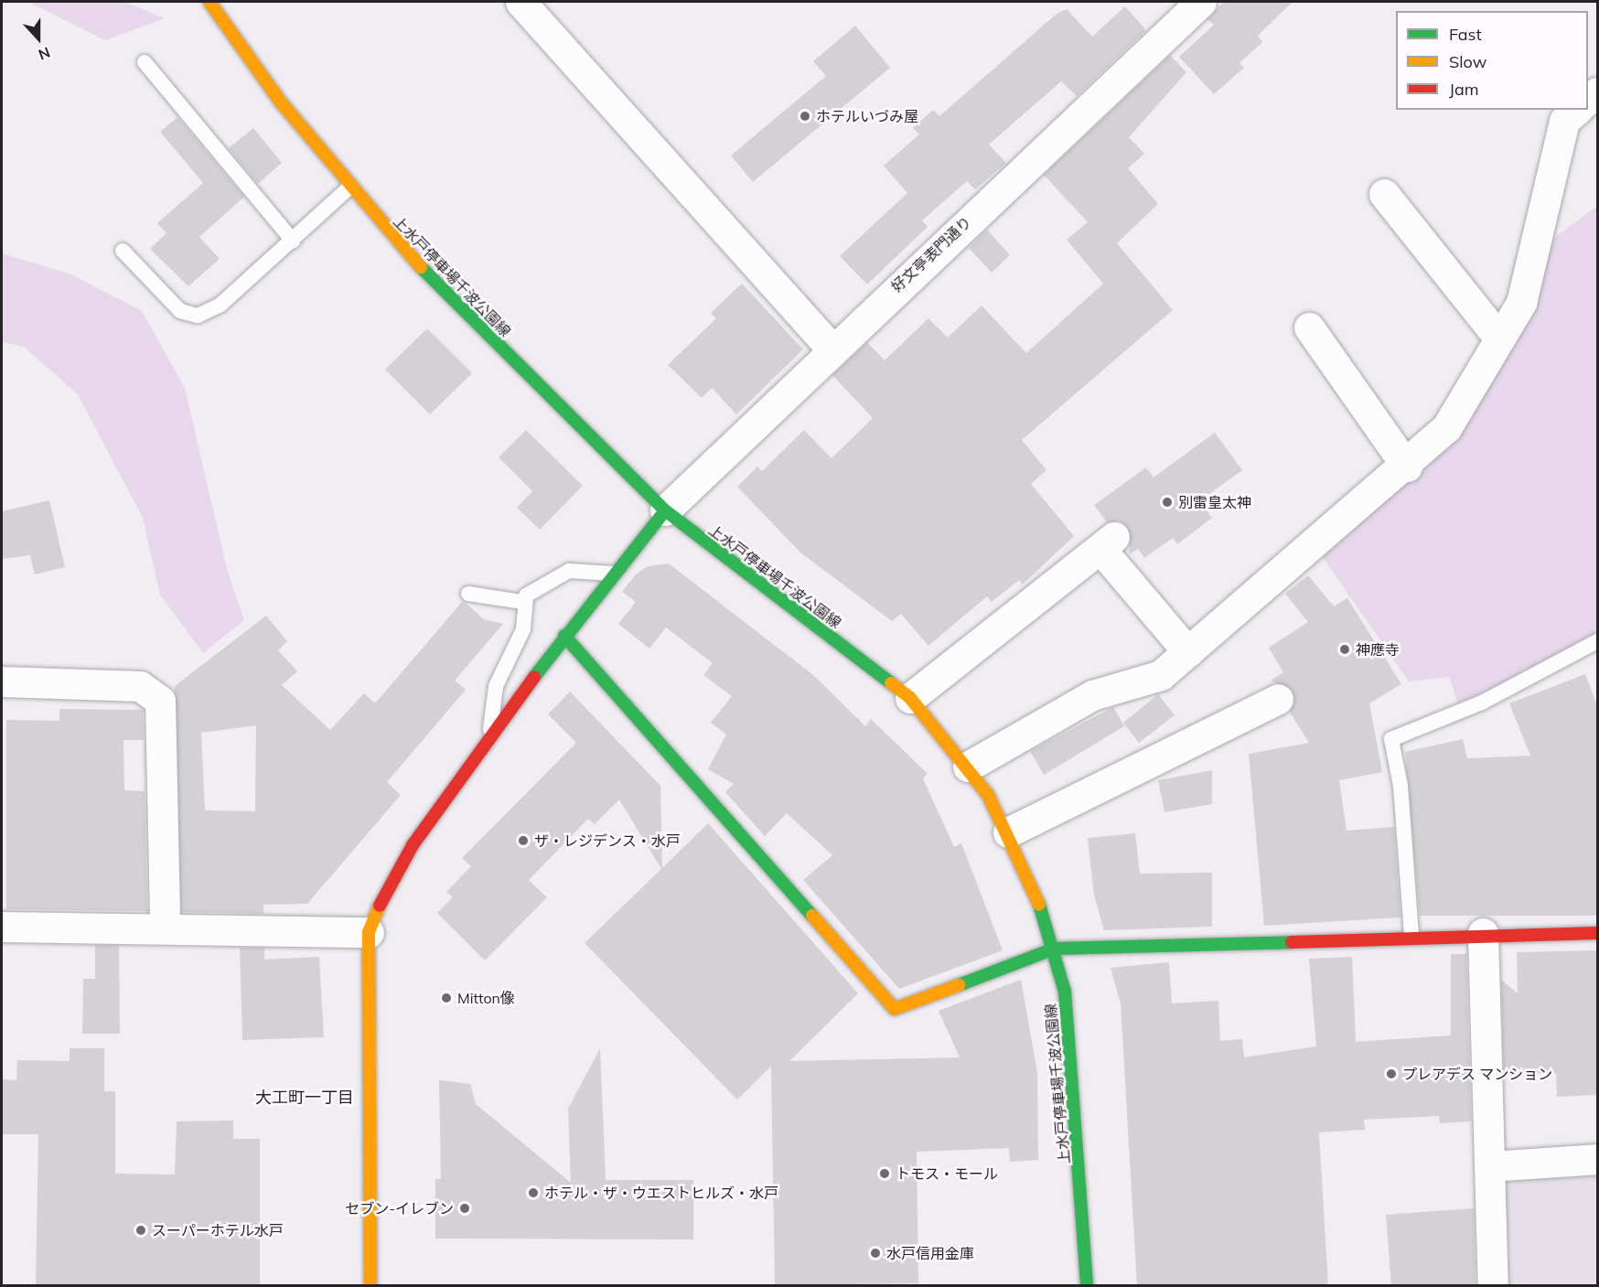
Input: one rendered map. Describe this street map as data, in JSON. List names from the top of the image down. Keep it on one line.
{"streets":{"street":["好文亭表門通り","上水戸停車場千波公園線"]},"crossings":[["好文亭表門通り","上水戸停車場千波公園線"]],"districts":["大工町一丁目"],"places":["ホテルいづみ屋","別雷皇太神","神應寺","ザ・レジデンス・水戸","Mitton像","プレアデス マンション","トモス・モール","ホテル・ザ・ウエストヒルズ・水戸","セブン-イレブン","スーパーホテル水戸","水戸信用金庫"],"legend":["Fast","Slow","Jam"],"north":"bottom"}
